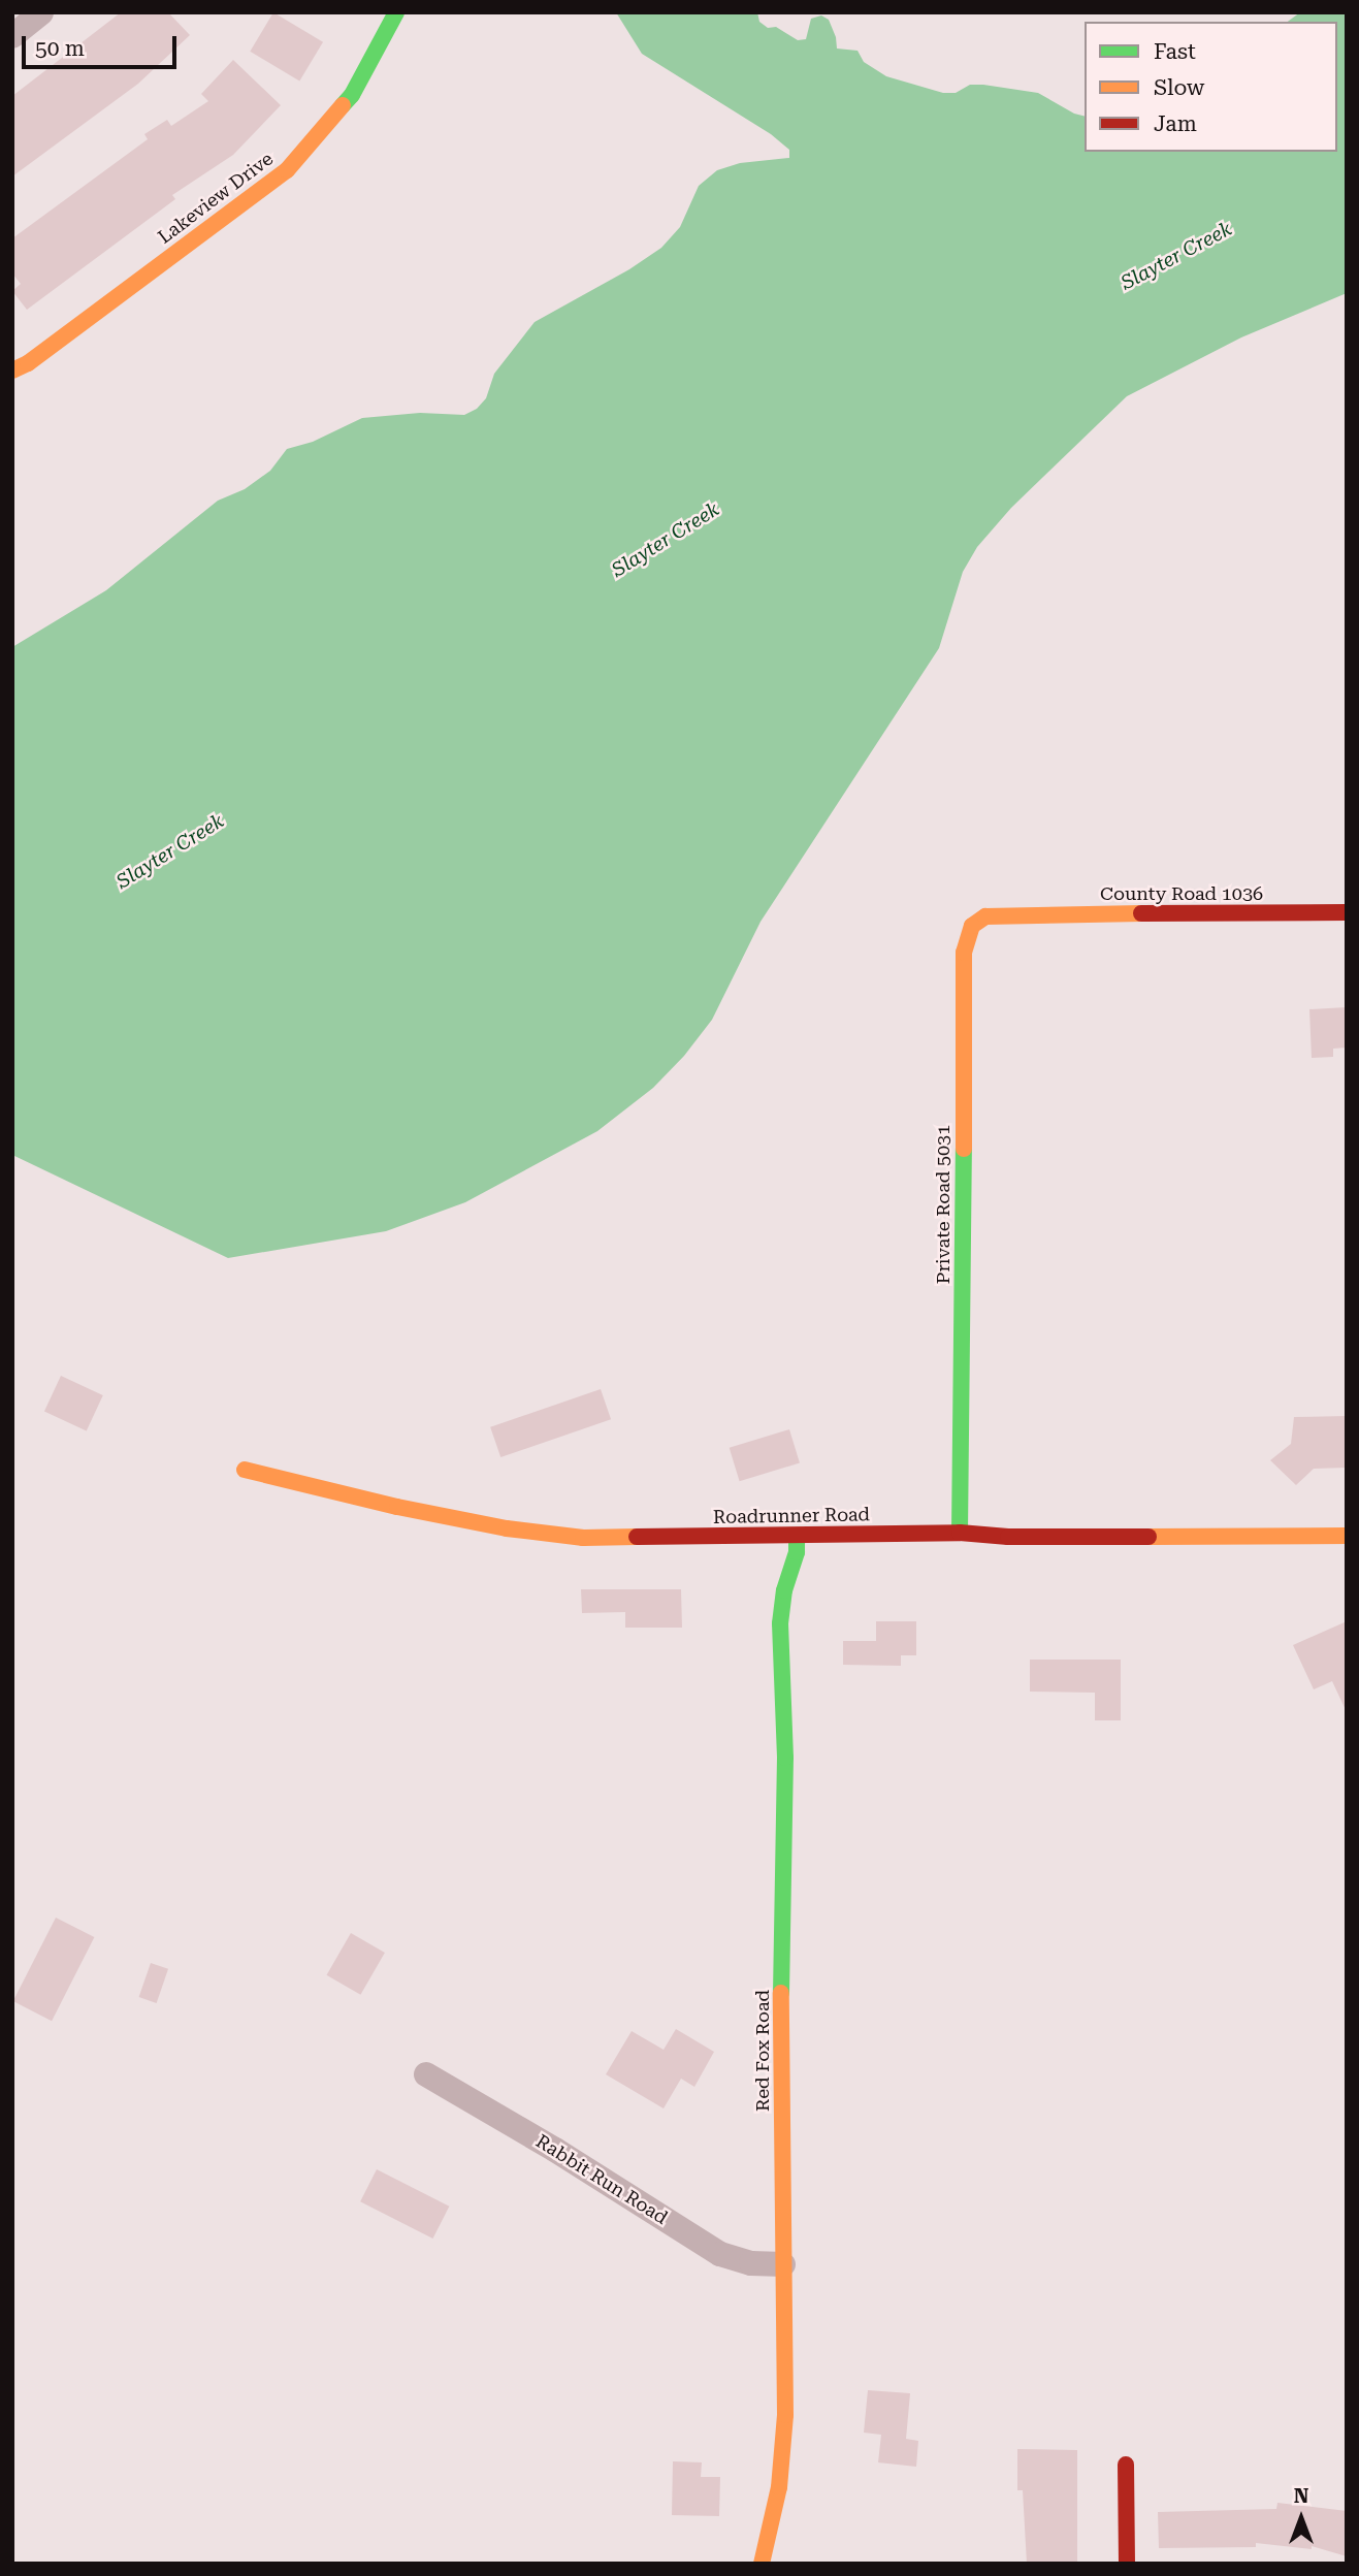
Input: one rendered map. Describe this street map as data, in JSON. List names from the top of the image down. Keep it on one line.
{"streets":{"street":["Lakeview Drive","County Road 1036","Private Road 5031","Roadrunner Road","Red Fox Road","Rabbit Run Road"]},"crossings":[["County Road 1036","Private Road 5031"],["Private Road 5031","Roadrunner Road"],["Roadrunner Road","Red Fox Road"],["Red Fox Road","Rabbit Run Road"]],"water":["Slayter Creek"],"legend":["Fast","Slow","Jam"],"scale_bar":"50 m","north":"top"}
